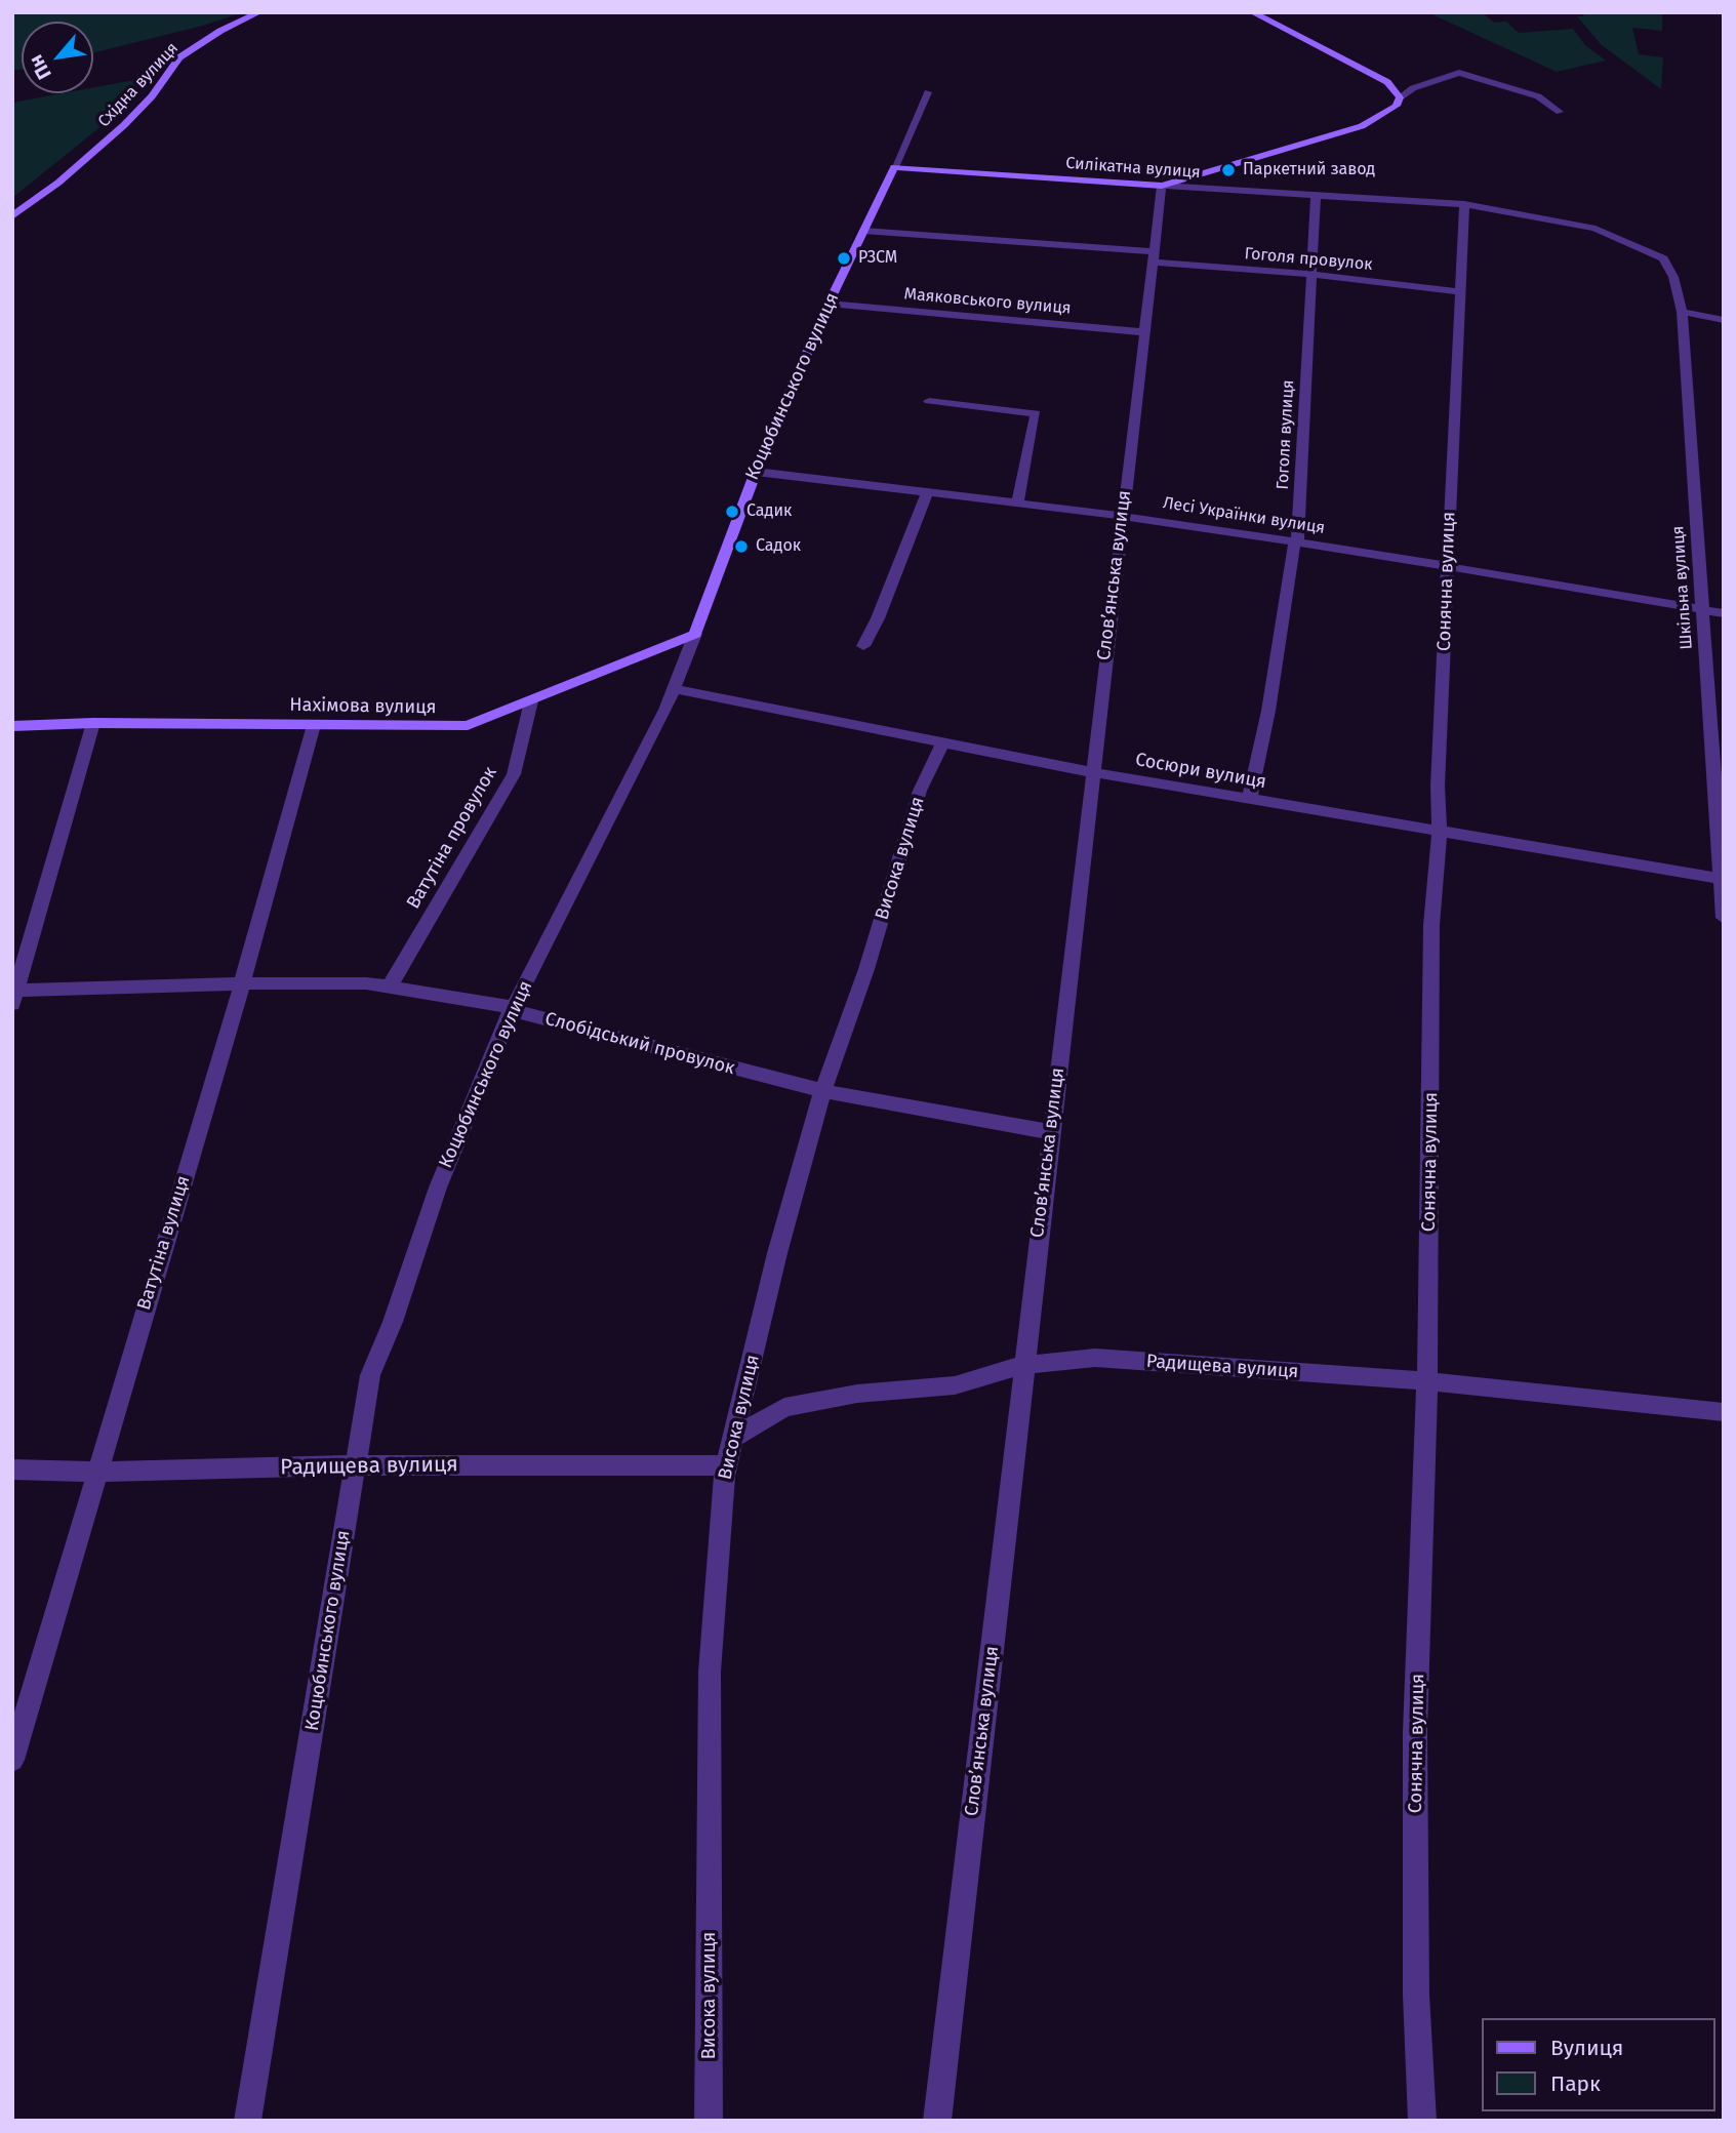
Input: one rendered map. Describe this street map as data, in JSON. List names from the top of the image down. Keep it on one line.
{"streets":{"street":["Східна вулиця","Силікатна вулиця","Гоголя провулок","Маяковського вулиця","Коцюбинського вулиця","Гоголя вулиця","Лесі Українки вулиця","Слов’янська вулиця","Сонячна вулиця","Шкільна вулиця","Нахімова вулиця","Сосюри вулиця","Ватутіна провулок","Висока вулиця","Слобідський провулок","Ватутіна вулиця","Радищева вулиця"]},"crossings":[["Силікатна вулиця","Коцюбинського вулиця"],["Силікатна вулиця","Гоголя вулиця"],["Силікатна вулиця","Слов’янська вулиця"],["Силікатна вулиця","Сонячна вулиця"],["Силікатна вулиця","Шкільна вулиця"],["Гоголя провулок","Коцюбинського вулиця"],["Гоголя провулок","Гоголя вулиця"],["Гоголя провулок","Слов’янська вулиця"],["Гоголя провулок","Сонячна вулиця"],["Маяковського вулиця","Коцюбинського вулиця"],["Маяковського вулиця","Слов’янська вулиця"],["Коцюбинського вулиця","Лесі Українки вулиця"],["Коцюбинського вулиця","Нахімова вулиця"],["Коцюбинського вулиця","Сосюри вулиця"],["Коцюбинського вулиця","Слобідський провулок"],["Коцюбинського вулиця","Радищева вулиця"],["Гоголя вулиця","Лесі Українки вулиця"],["Гоголя вулиця","Сосюри вулиця"],["Лесі Українки вулиця","Слов’янська вулиця"],["Лесі Українки вулиця","Сонячна вулиця"],["Лесі Українки вулиця","Шкільна вулиця"],["Слов’янська вулиця","Сосюри вулиця"],["Слов’янська вулиця","Слобідський провулок"],["Слов’янська вулиця","Радищева вулиця"],["Сонячна вулиця","Сосюри вулиця"],["Сонячна вулиця","Радищева вулиця"],["Шкільна вулиця","Сосюри вулиця"],["Нахімова вулиця","Ватутіна провулок"],["Нахімова вулиця","Ватутіна вулиця"],["Сосюри вулиця","Висока вулиця"],["Ватутіна провулок","Слобідський провулок"],["Висока вулиця","Слобідський провулок"],["Висока вулиця","Радищева вулиця"],["Слобідський провулок","Ватутіна вулиця"],["Ватутіна вулиця","Радищева вулиця"]],"places":["Паркетний завод","РЗСМ","Садик","Садок"],"legend":["Вулиця","Парк"],"north":"bottom left"}
